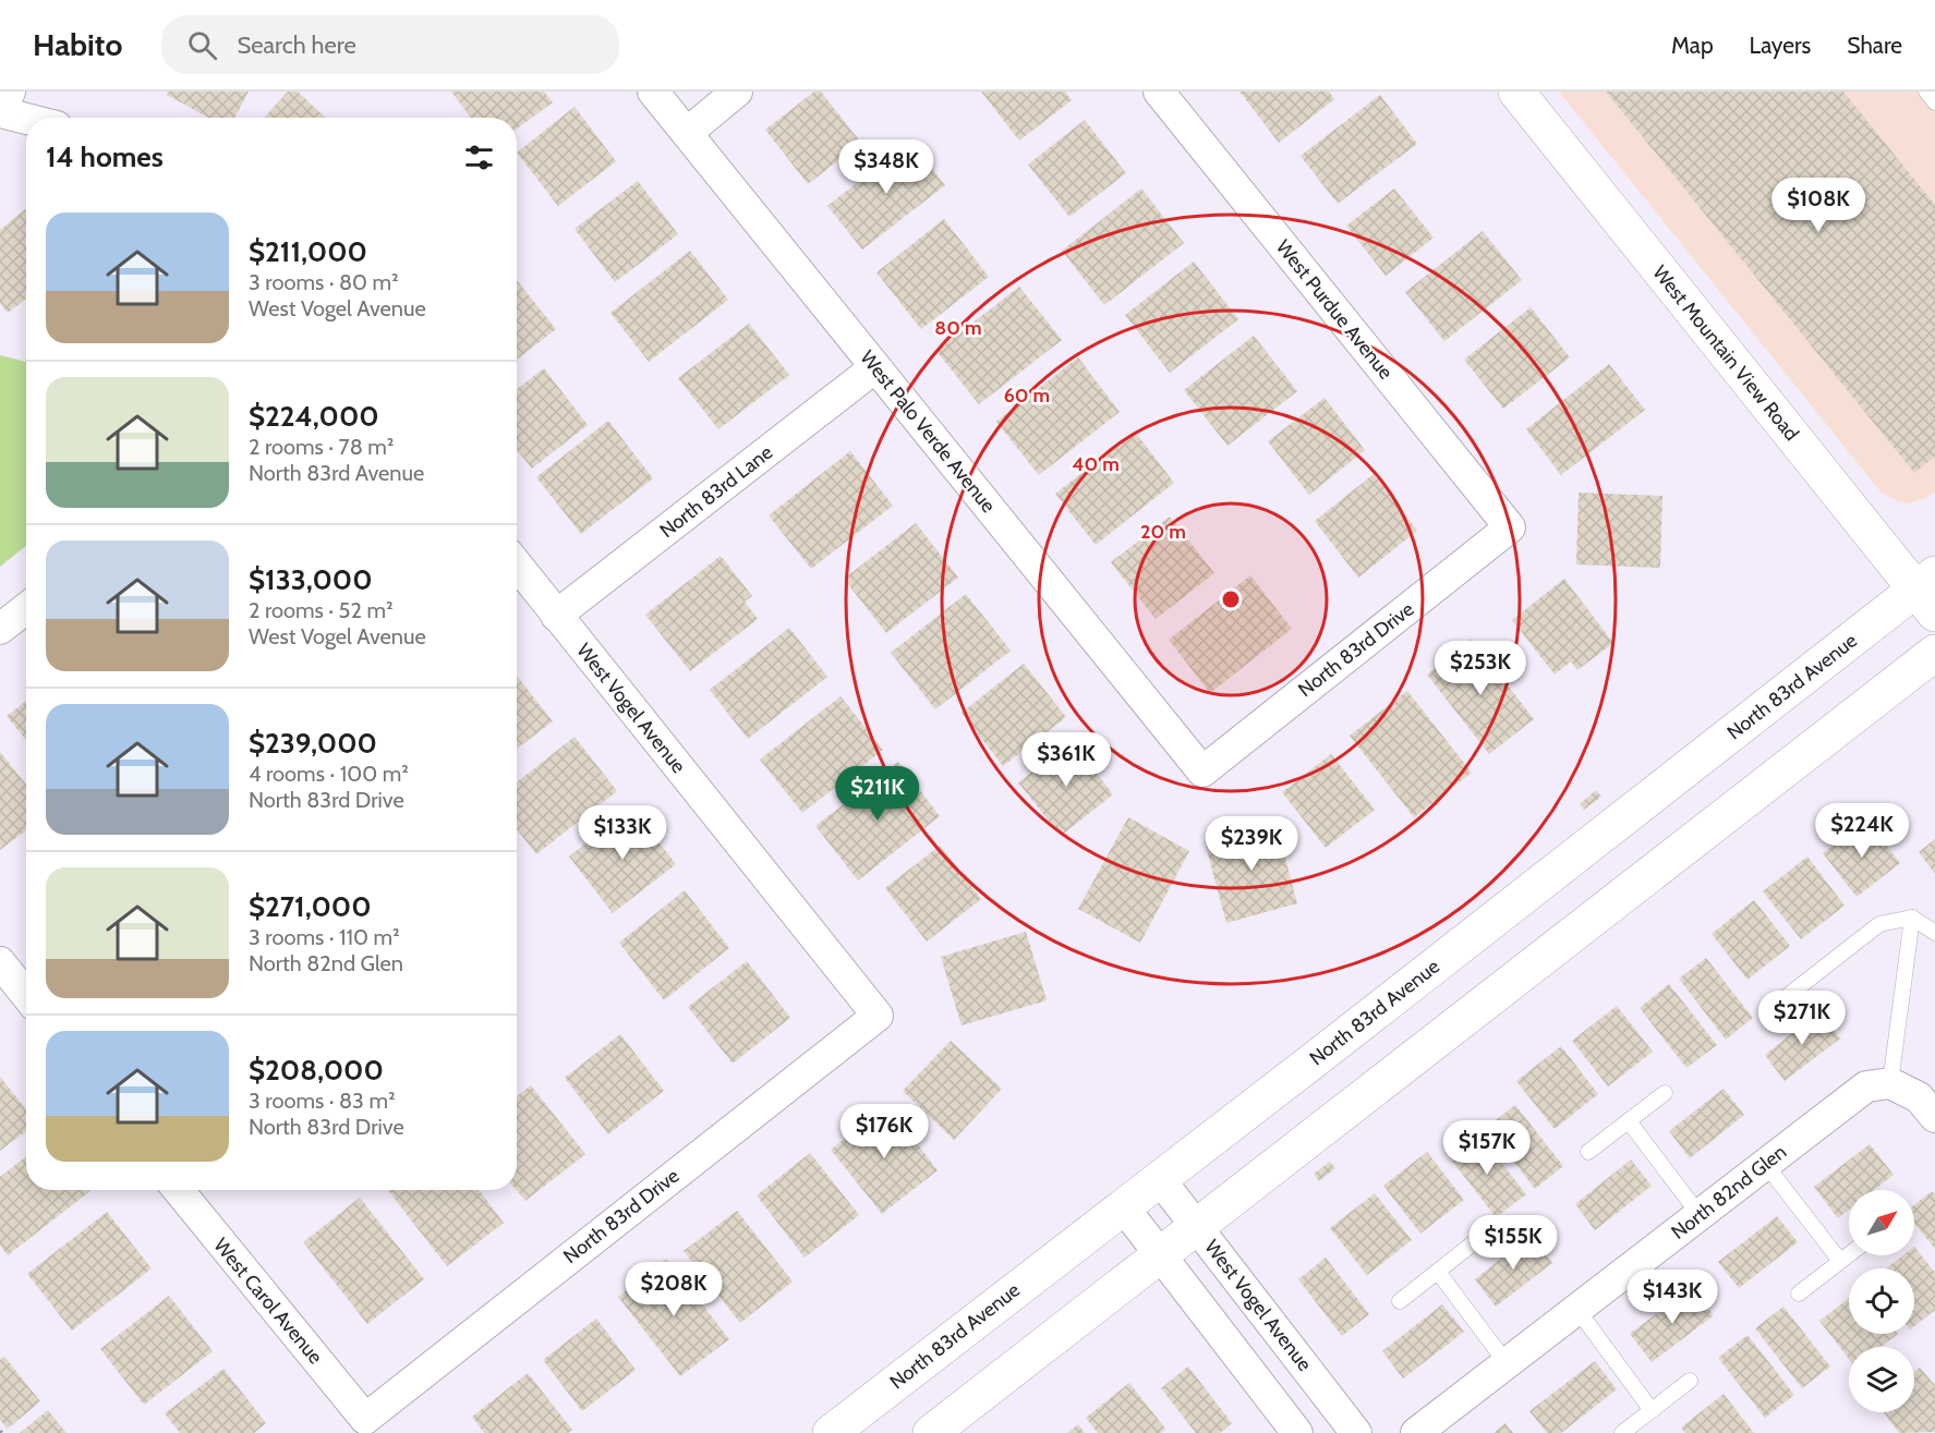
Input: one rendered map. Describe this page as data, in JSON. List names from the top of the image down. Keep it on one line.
{"streets":{"main road":["West Mountain View Road","North 83rd Avenue"],"street":["West Purdue Avenue","West Palo Verde Avenue","North 83rd Lane","North 83rd Drive","West Vogel Avenue","North 82nd Glen","West Carol Avenue"]},"crossings":[["West Purdue Avenue","North 83rd Drive"],["West Mountain View Road","North 83rd Avenue"],["West Palo Verde Avenue","North 83rd Lane"],["West Palo Verde Avenue","North 83rd Drive"],["North 83rd Lane","West Vogel Avenue"],["North 83rd Drive","West Vogel Avenue"],["North 83rd Drive","West Carol Avenue"],["North 83rd Avenue","West Vogel Avenue"]],"north":"top right","page":{"header":"Habito","search":"Search here","nav":["Map","Layers","Share"],"heading":"14 homes","price":["$348K","$108K","$253K","$361K","$211K","$224K","$133K","$239K","$271K","$176K","$157K","$155K","$208K","$143K"],"list":[{"name":"$211,000","note":"3 rooms · 80 m² · West Vogel Avenue"},{"name":"$224,000","note":"2 rooms · 78 m² · North 83rd Avenue"},{"name":"$133,000","note":"2 rooms · 52 m² · West Vogel Avenue"},{"name":"$239,000","note":"4 rooms · 100 m² · North 83rd Drive"},{"name":"$271,000","note":"3 rooms · 110 m² · North 82nd Glen"},{"name":"$208,000","note":"3 rooms · 83 m² · North 83rd Drive"}]},"rings":["80 m","60 m","40 m","20 m"]}
